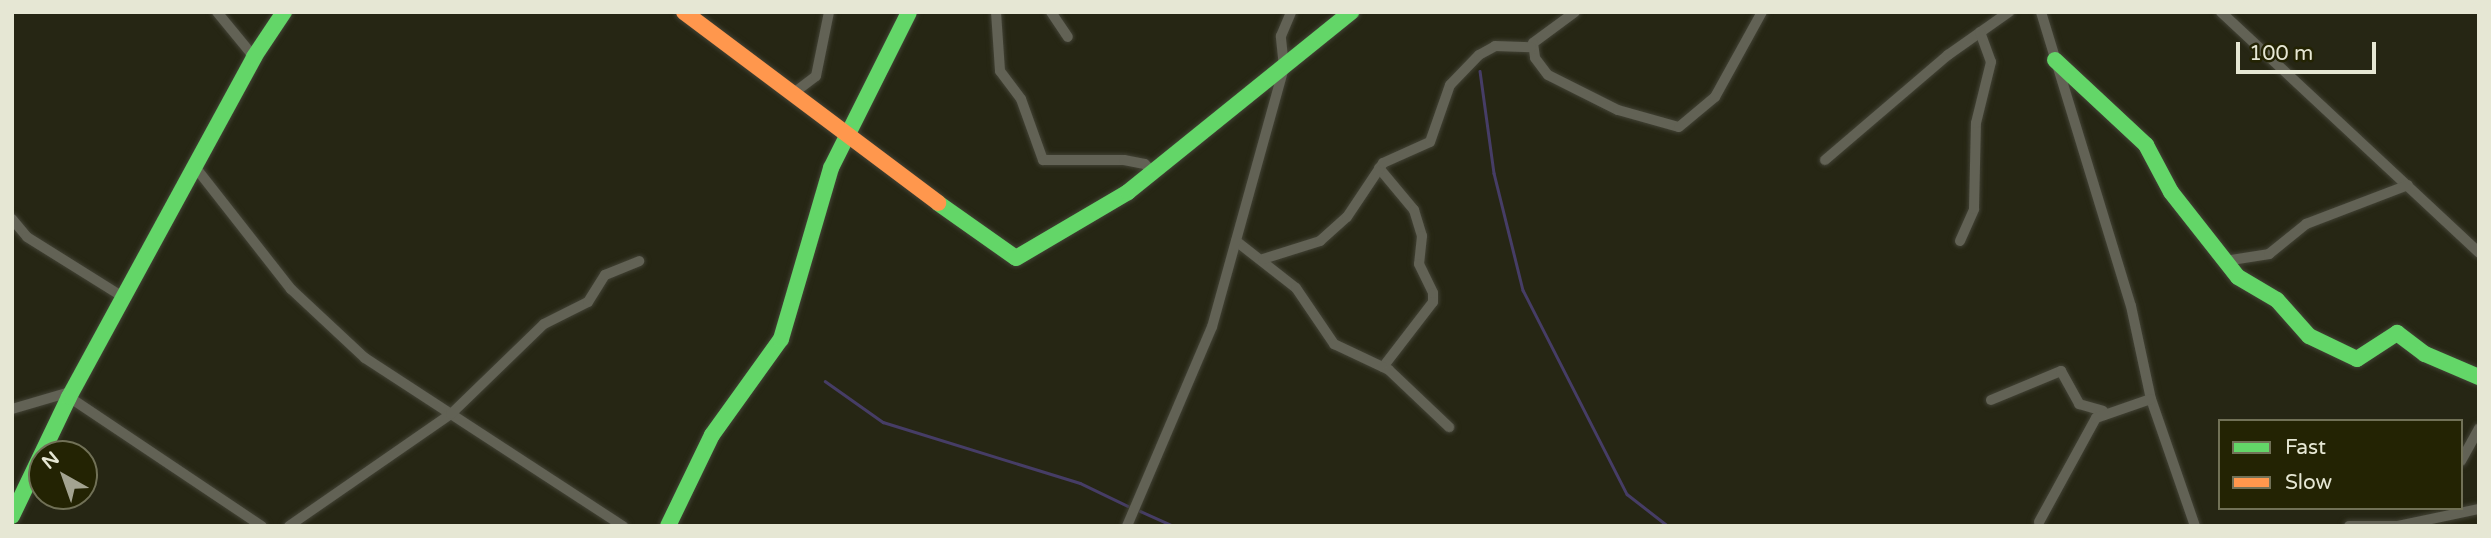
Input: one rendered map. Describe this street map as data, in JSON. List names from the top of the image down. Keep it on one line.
{"legend":["Fast","Slow"],"scale_bar":"100 m","north":"top left"}
